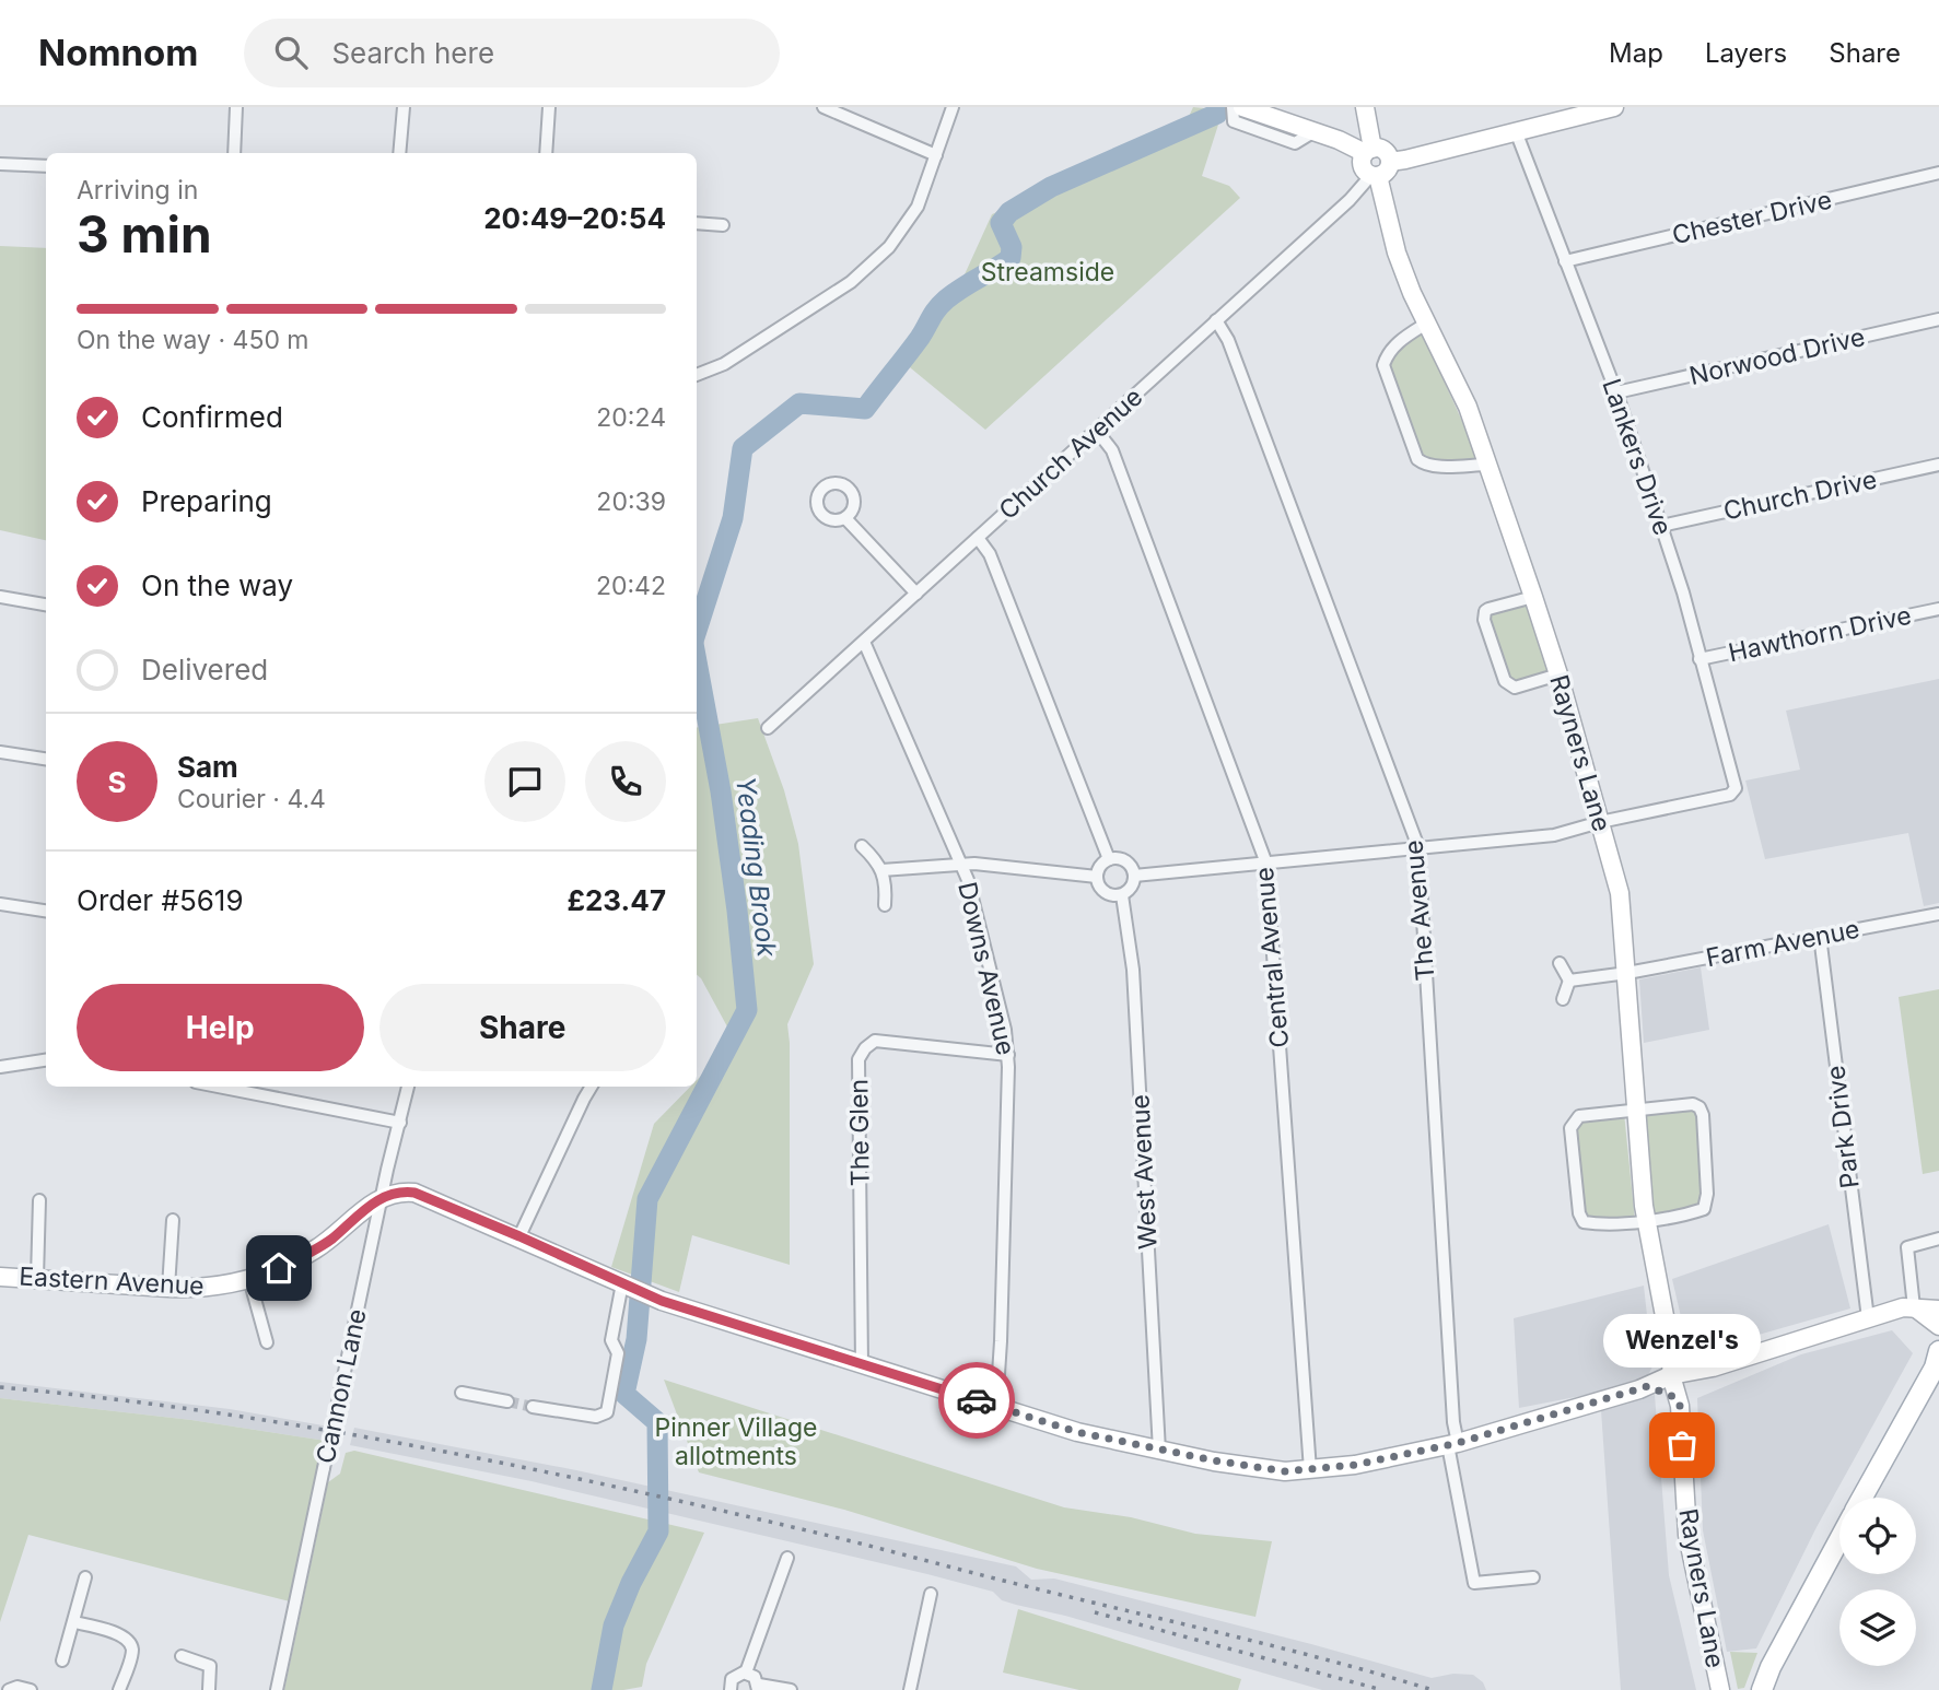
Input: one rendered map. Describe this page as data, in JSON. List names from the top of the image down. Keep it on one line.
{"streets":{"street":["Chester Drive","Norwood Drive","Church Avenue","Lankers Drive","Church Drive","Hawthorn Drive","Rayners Lane","The Avenue","Farm Avenue","Central Avenue","Downs Avenue","Park Drive","The Glen","West Avenue","Eastern Avenue","Cannon Lane"]},"crossings":[["Chester Drive","Lankers Drive"],["Norwood Drive","Lankers Drive"],["Church Avenue","Rayners Lane"],["Church Avenue","The Avenue"],["Church Avenue","Central Avenue"],["Church Avenue","Downs Avenue"],["Lankers Drive","Church Drive"],["Lankers Drive","Hawthorn Drive"],["Lankers Drive","Rayners Lane"],["Rayners Lane","Farm Avenue"],["Farm Avenue","Park Drive"],["Downs Avenue","The Glen"],["Eastern Avenue","Cannon Lane"]],"water":["Yeading Brook"],"parks":["Streamside","Pinner Village allotments"],"places":["Wenzel's"],"page":{"header":"Nomnom","search":"Search here","nav":["Map","Layers","Share"],"heading":["3 min","Arriving in","20:49–20:54"],"panel":["Sam","Courier · 4.4","Order #5619","£23.47"],"bar":"On the way · 450 m","list":[["Confirmed","20:24"],["Preparing","20:39"],["On the way","20:42"],"Delivered"],"round":"S","buttons":["Help","Share"],"bubble":"Wenzel's"}}
